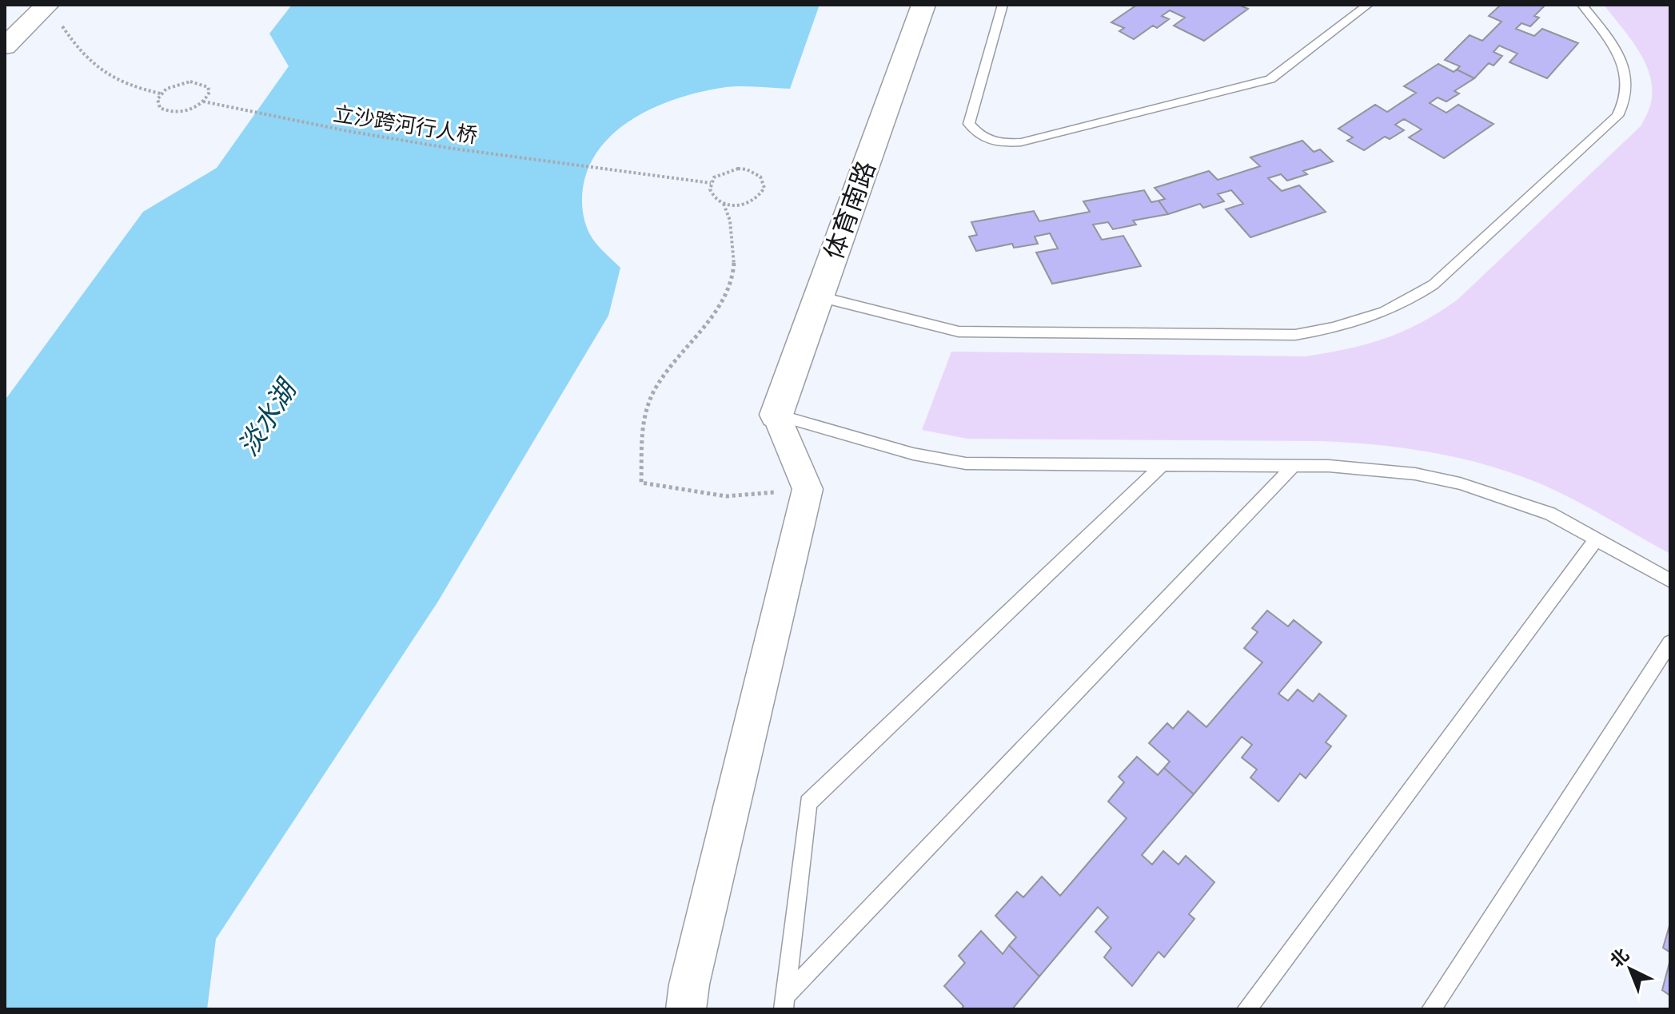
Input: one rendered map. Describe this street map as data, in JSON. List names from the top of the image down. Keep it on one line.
{"streets":{"street":["体育南路"],"path":["立沙跨河行人桥"]},"water":["淡水湖"],"north":"top left"}
